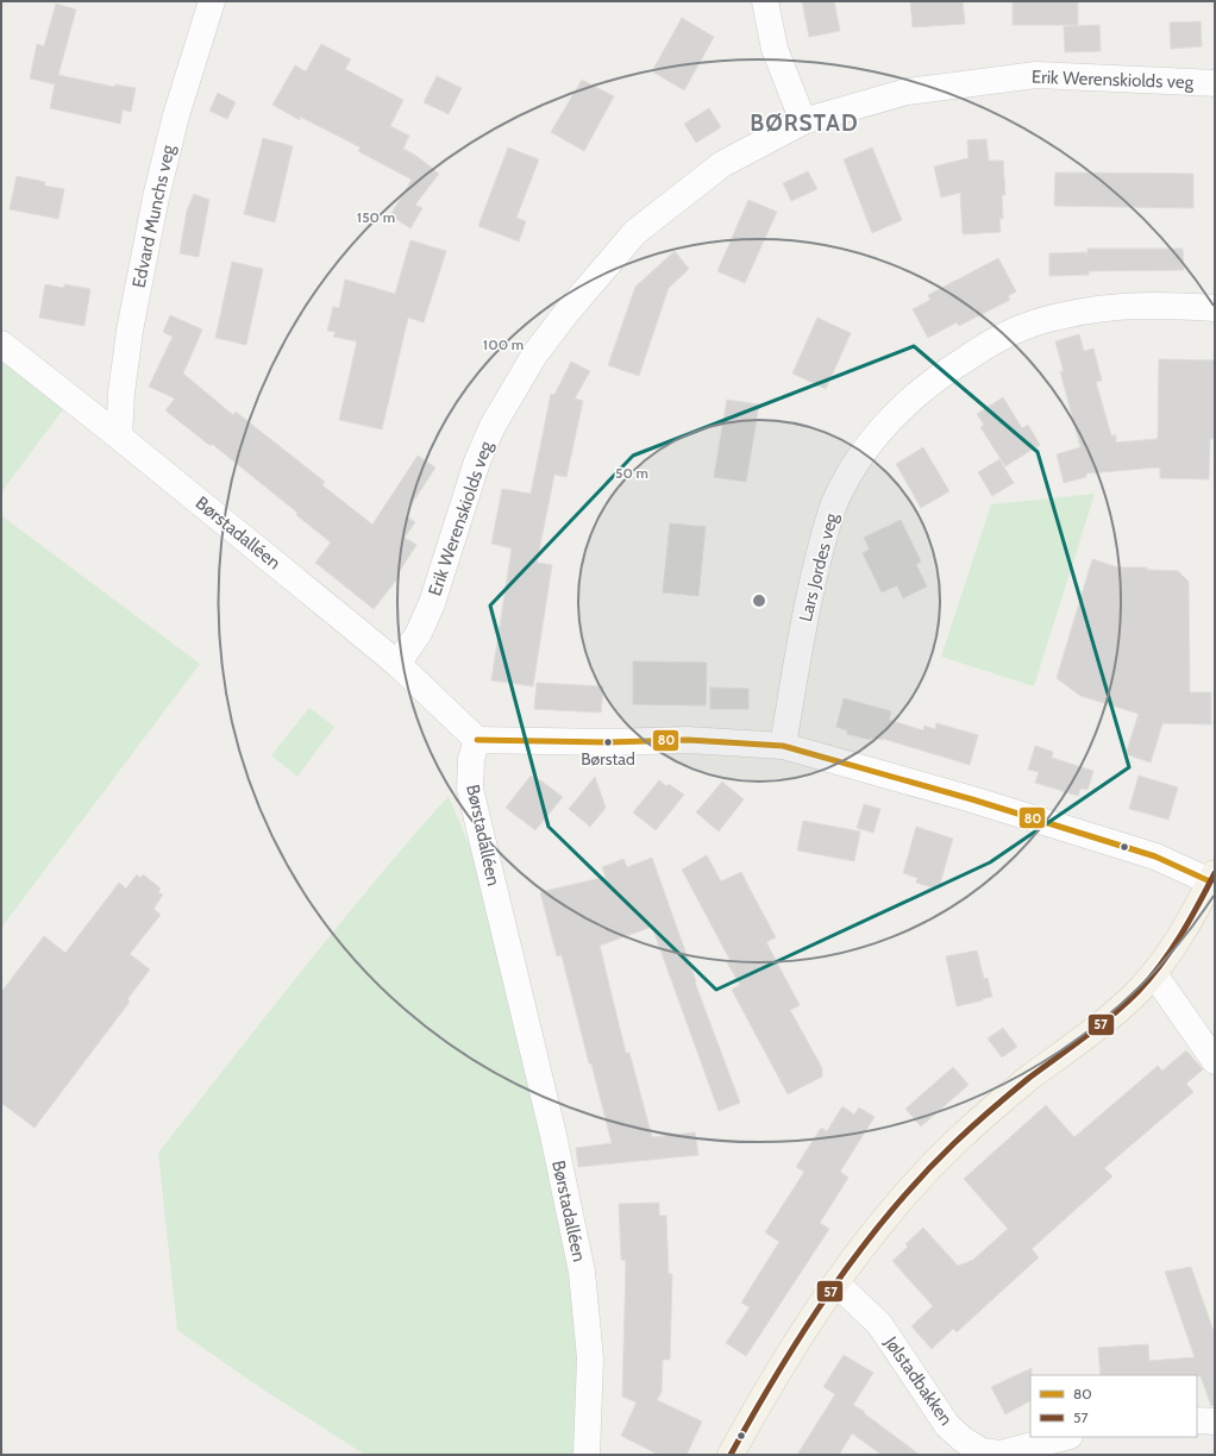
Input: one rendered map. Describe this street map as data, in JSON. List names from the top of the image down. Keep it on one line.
{"streets":{"street":["Erik Werenskiolds veg","Edvard Munchs veg","Børstadalléen","Lars Jordes veg","Jølstadbakken"]},"crossings":[["Erik Werenskiolds veg","Børstadalléen"],["Edvard Munchs veg","Børstadalléen"]],"districts":["BØRSTAD"],"places":["Børstad"],"lines":["transit line 80","transit line 57"],"legend":["80","57"],"rings":["150 m","100 m","50 m"]}
